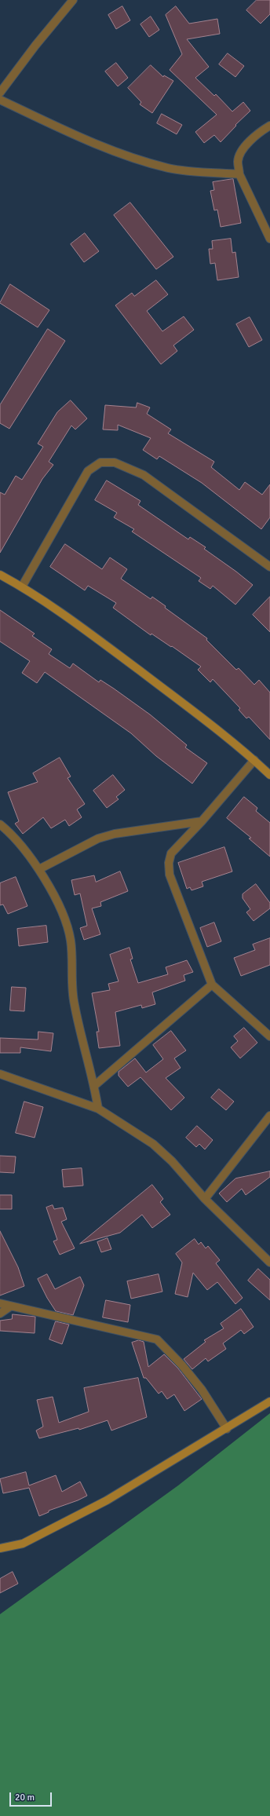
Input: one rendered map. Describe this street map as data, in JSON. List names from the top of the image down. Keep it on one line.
{"scale_bar":"20 m"}
